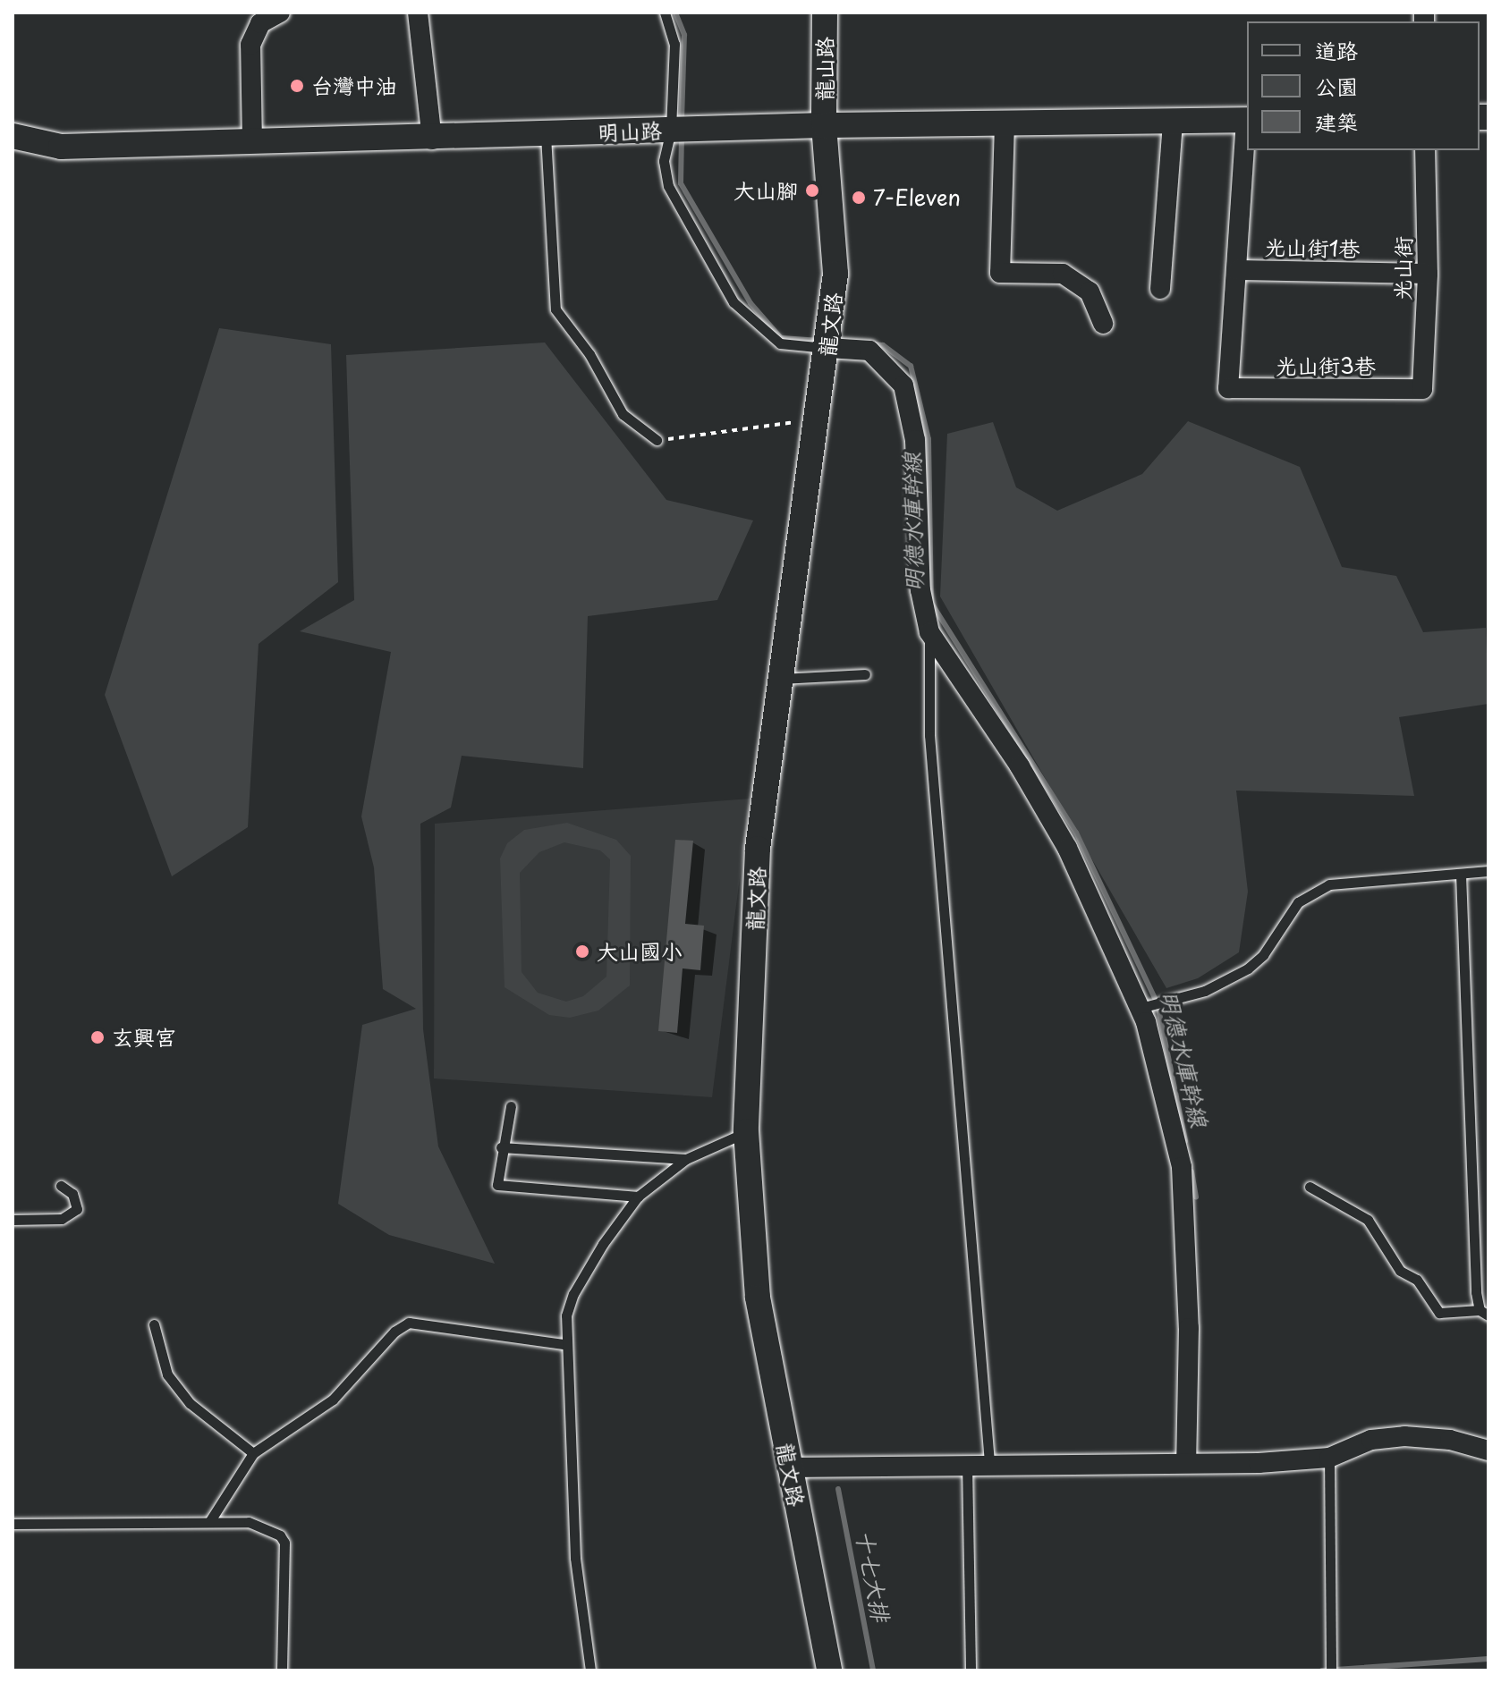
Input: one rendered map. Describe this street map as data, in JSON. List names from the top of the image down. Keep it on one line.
{"streets":{"street":["龍山路","明山路","光山街1巷","光山街","龍文路","光山街3巷"]},"crossings":[["龍山路","明山路"],["龍山路","龍文路"],["明山路","龍文路"],["光山街1巷","光山街"],["光山街1巷","光山街3巷"],["光山街","光山街3巷"]],"water":["明德水庫幹線","十七大排"],"places":["台灣中油","大山腳","7-Eleven","大山國小","玄興宮"],"legend":["道路","公園","建築"]}
